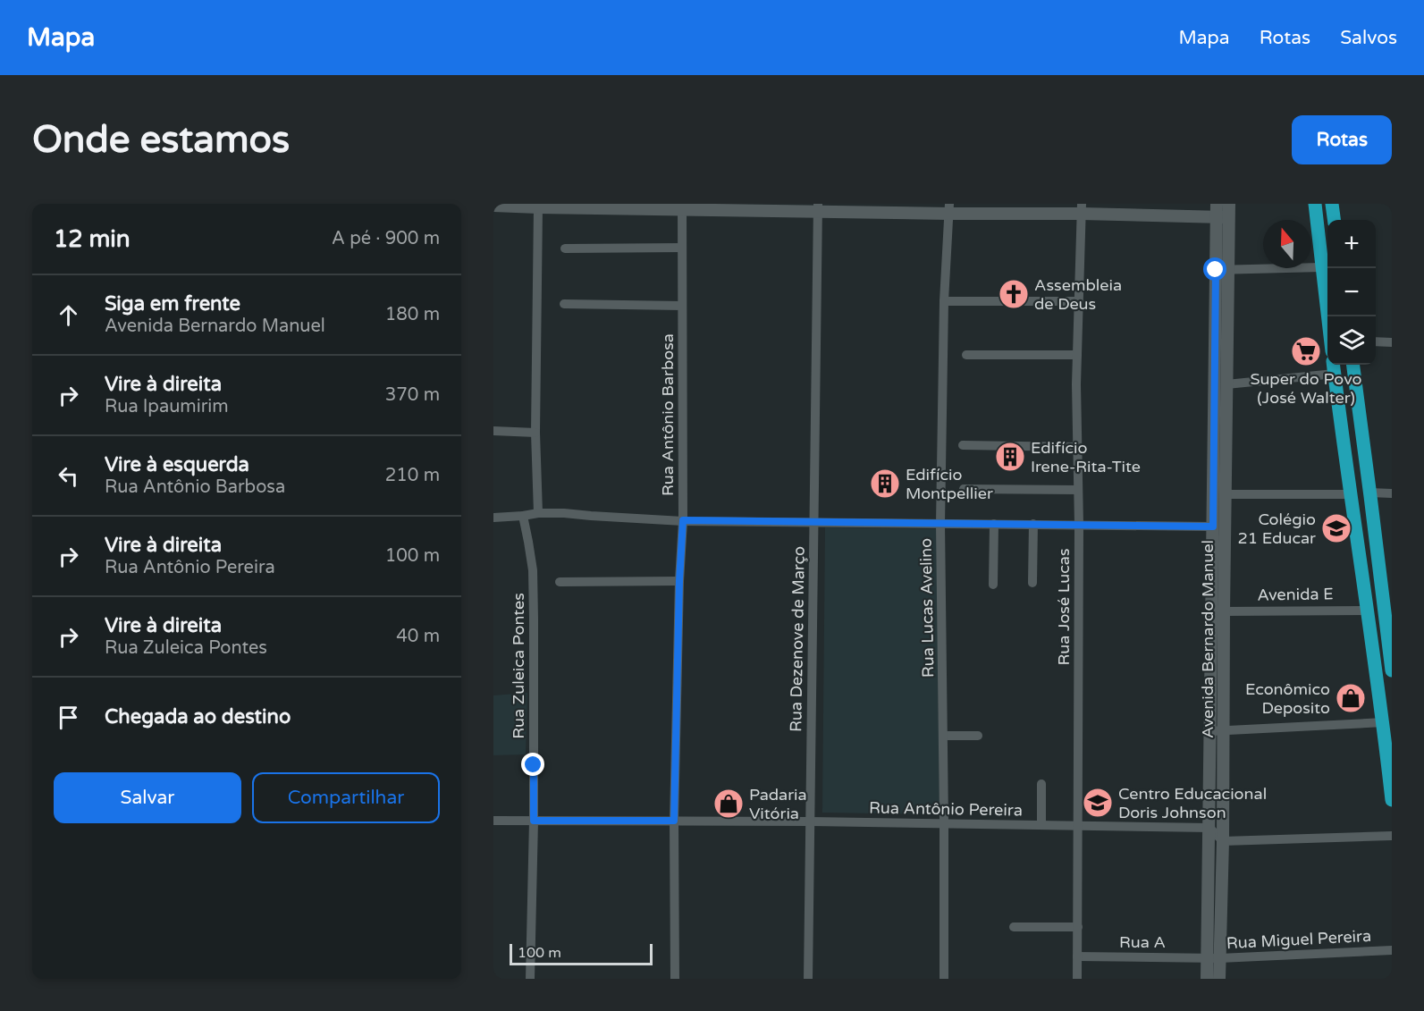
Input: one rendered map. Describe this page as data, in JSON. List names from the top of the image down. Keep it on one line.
{"streets":{"street":["Rua Antônio Barbosa","Avenida E","Rua José Lucas","Rua Lucas Avelino","Rua Dezenove de Março","Avenida Bernardo Manuel","Rua Zuleica Pontes","Rua Antônio Pereira","Rua Miguel Pereira","Rua A"]},"crossings":[["Rua Antônio Barbosa","Rua Antônio Pereira"],["Avenida E","Avenida Bernardo Manuel"],["Rua José Lucas","Rua Antônio Pereira"],["Rua José Lucas","Rua A"],["Rua Lucas Avelino","Rua Antônio Pereira"],["Rua Dezenove de Março","Rua Antônio Pereira"],["Avenida Bernardo Manuel","Rua Antônio Pereira"],["Avenida Bernardo Manuel","Rua Miguel Pereira"],["Avenida Bernardo Manuel","Rua A"],["Rua Zuleica Pontes","Rua Antônio Pereira"],["Rua Miguel Pereira","Rua A"]],"places":{"church":["Assembleia de Deus"],"supermarket":["Super do Povo (José Walter)"],"building":["Edifício Irene-Rita-Tite","Edifício Montpellier"],"school or university":["Colégio 21 Educar","Centro Educacional Doris Johnson"],"shop":["Econômico Deposito","Padaria Vitória"]},"scale_bar":"100 m","north":"top","page":{"header":"Mapa","nav":["Mapa","Rotas","Salvos"],"buttons":["Rotas",["Salvar","Compartilhar"]],"title":"Onde estamos","heading":["12 min","A pé · 900 m"],"map_buttons":["+","−"],"list":[["Siga em frente","Avenida Bernardo Manuel","180 m"],["Vire à direita","Rua Ipaumirim","370 m"],["Vire à esquerda","Rua Antônio Barbosa","210 m"],["Vire à direita","Rua Antônio Pereira","100 m"],["Vire à direita","Rua Zuleica Pontes","40 m"],"Chegada ao destino"],"scale":"100 m"}}
